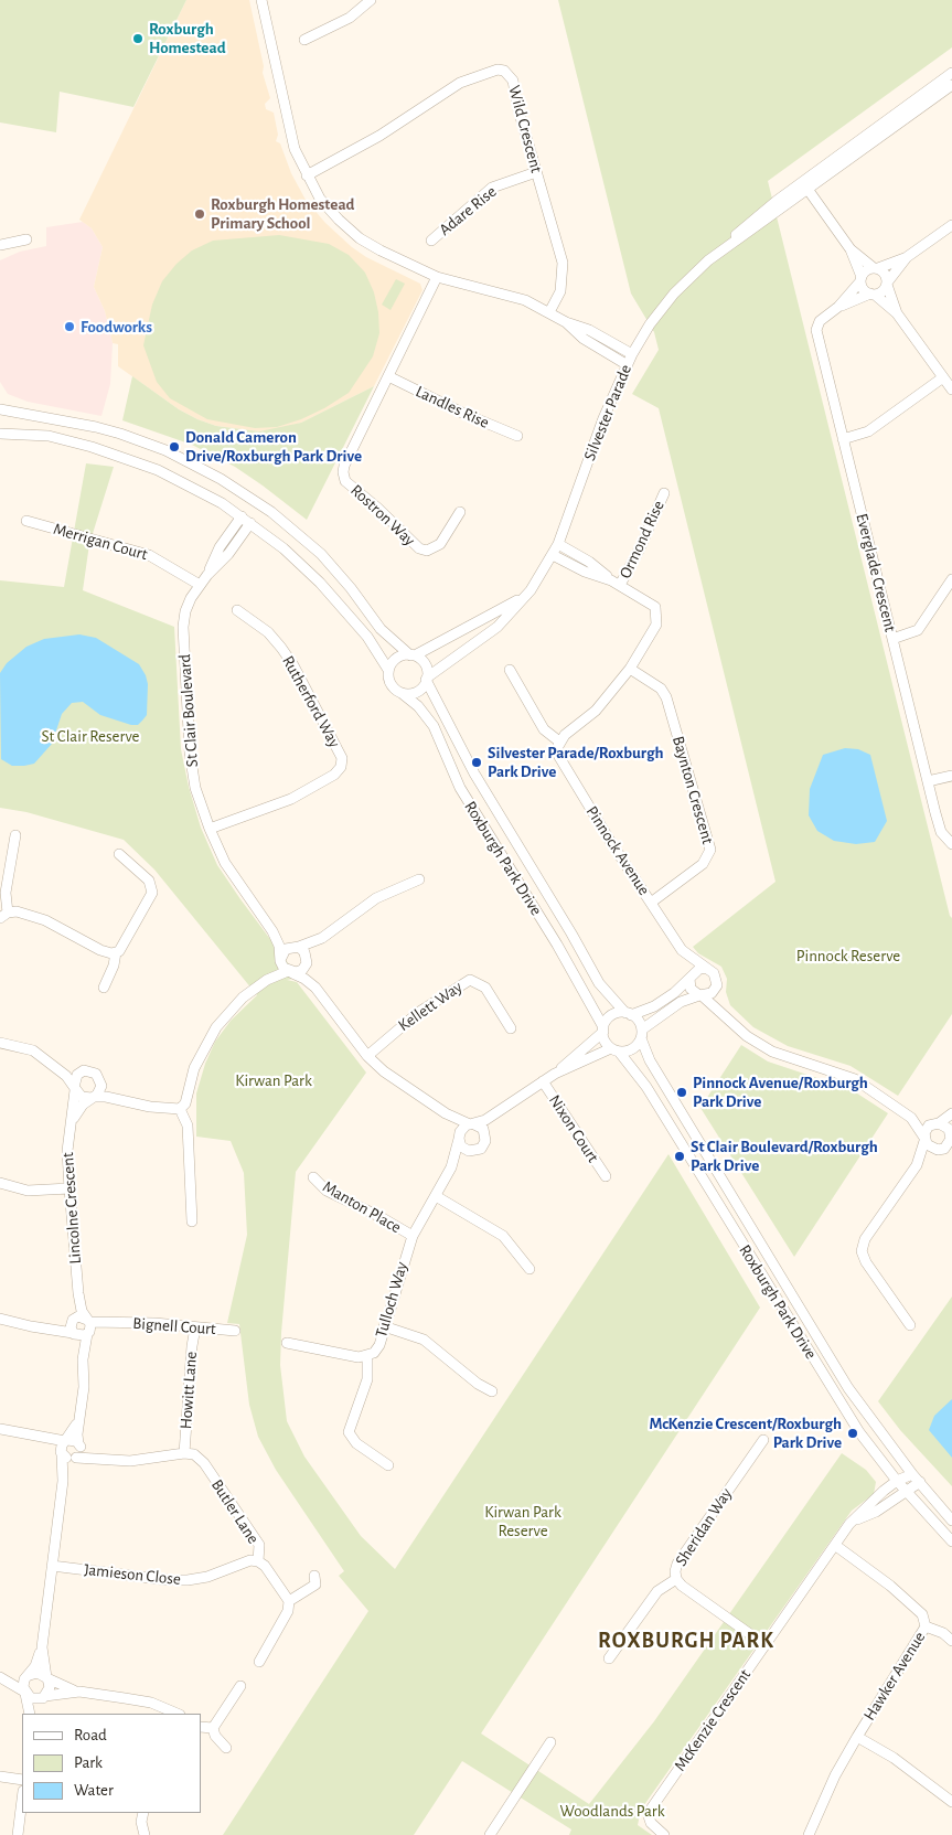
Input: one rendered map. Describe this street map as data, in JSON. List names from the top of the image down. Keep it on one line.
{"streets":{"street":["Wild Crescent","Adare Rise","Landles Rise","Silvester Parade","Rostron Way","Ormond Rise","Merrigan Court","Everglade Crescent","Rutherford Way","St Clair Boulevard","Baynton Crescent","Pinnock Avenue","Roxburgh Park Drive","Kellett Way","Nixon Court","Manton Place","Lincolne Crescent","Tulloch Way","Bignell Court","Howitt Lane","Butler Lane","Sheridan Way","Jamieson Close","Hawker Avenue","McKenzie Crescent"]},"crossings":[["Wild Crescent","Adare Rise"],["Landles Rise","Rostron Way"],["Silvester Parade","Roxburgh Park Drive"],["Merrigan Court","St Clair Boulevard"],["Rutherford Way","St Clair Boulevard"],["Baynton Crescent","Pinnock Avenue"],["Roxburgh Park Drive","McKenzie Crescent"],["Manton Place","Tulloch Way"],["Lincolne Crescent","Bignell Court"],["Bignell Court","Howitt Lane"],["Howitt Lane","Butler Lane"],["Butler Lane","Jamieson Close"],["Sheridan Way","McKenzie Crescent"],["Hawker Avenue","McKenzie Crescent"]],"districts":["ROXBURGH PARK"],"parks":["St Clair Reserve","Pinnock Reserve","Kirwan Park","Kirwan Park Reserve","Woodlands Park"],"places":["Roxburgh Homestead","Roxburgh Homestead Primary School","Foodworks","Donald Cameron Drive/Roxburgh Park Drive","Silvester Parade/Roxburgh Park Drive","Pinnock Avenue/Roxburgh Park Drive","St Clair Boulevard/Roxburgh Park Drive","McKenzie Crescent/Roxburgh Park Drive"],"legend":["Road","Park","Water"]}
